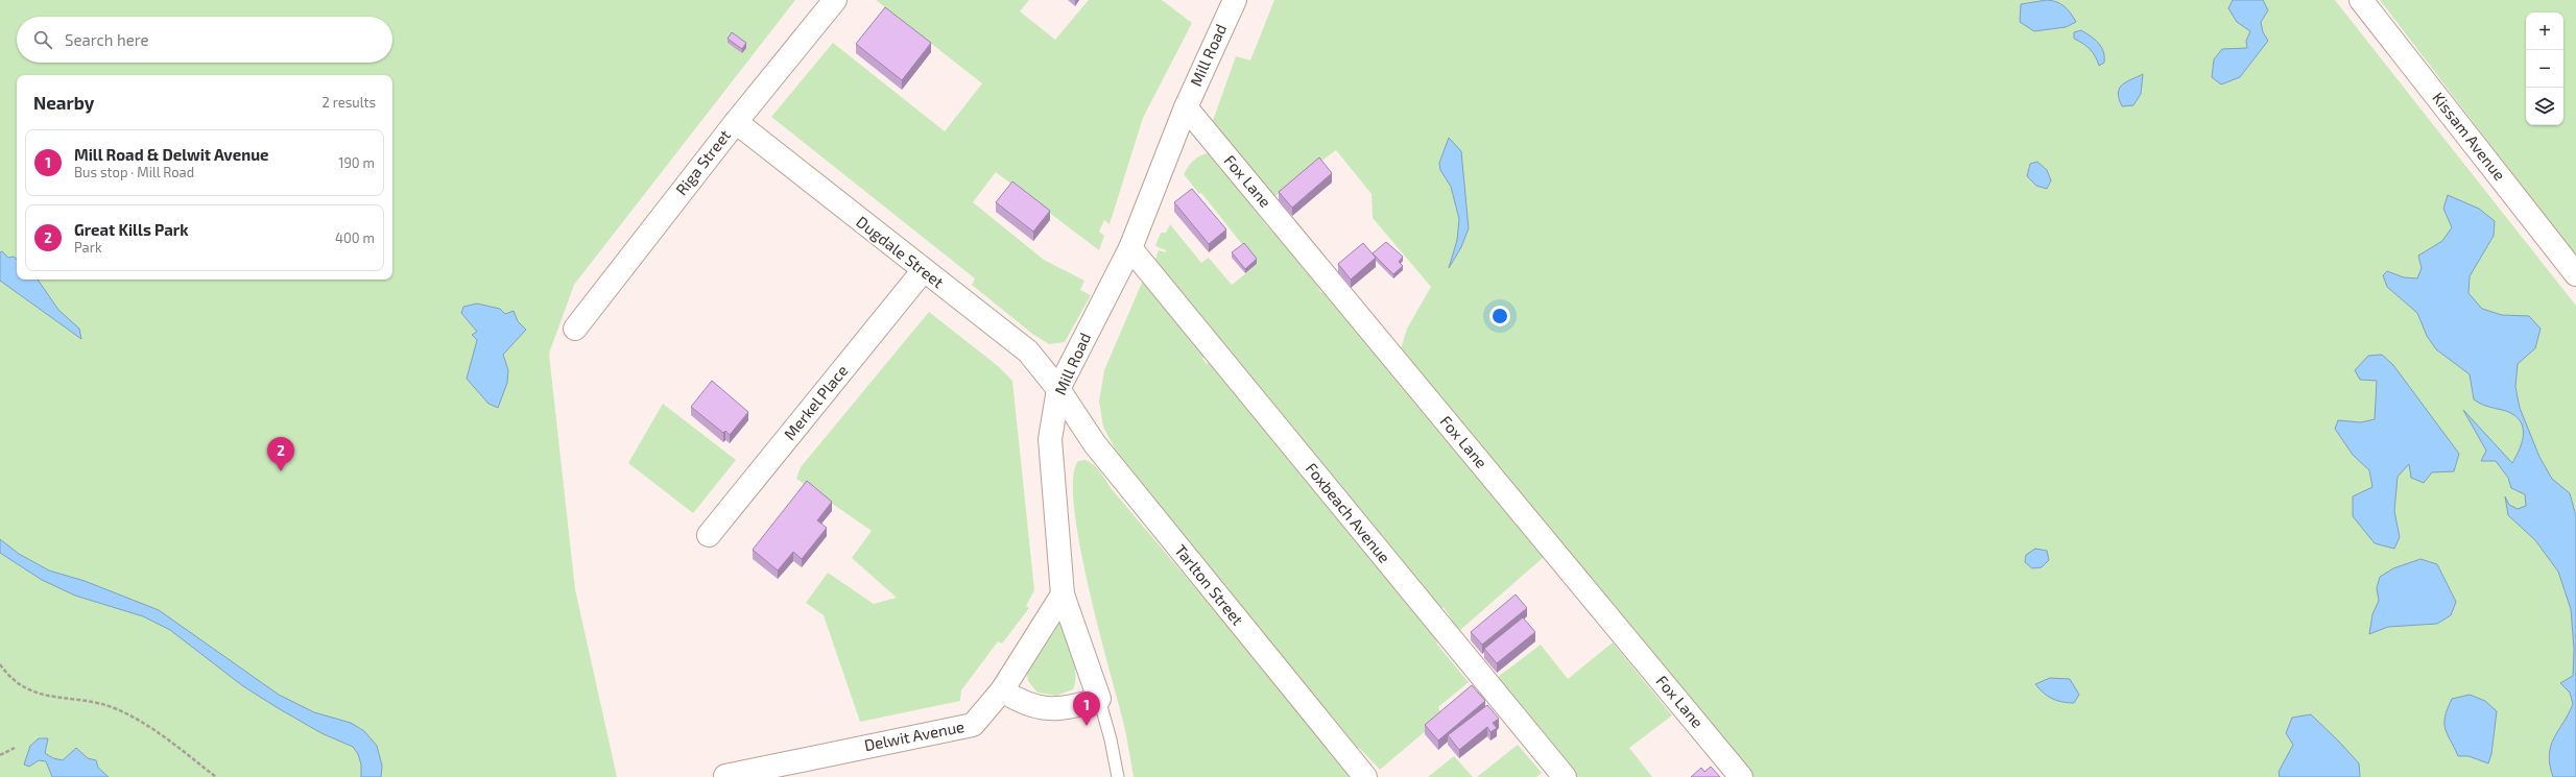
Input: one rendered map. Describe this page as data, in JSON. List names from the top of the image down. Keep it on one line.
{"streets":{"street":["Mill Road","Kissam Avenue","Riga Street","Fox Lane","Dugdale Street","Merkel Place","Foxbeach Avenue","Tarlton Street","Delwit Avenue"]},"crossings":[["Mill Road","Fox Lane"],["Mill Road","Dugdale Street"],["Mill Road","Foxbeach Avenue"],["Mill Road","Tarlton Street"],["Mill Road","Delwit Avenue"],["Riga Street","Dugdale Street"],["Dugdale Street","Merkel Place"],["Dugdale Street","Tarlton Street"]],"page":{"map_buttons":["+","−"],"search":"Search here","heading":["Nearby","2 results"],"list":[{"mark":"1","name":"Mill Road & Delwit Avenue","note":"Bus stop · Mill Road","value":"190 m"},{"mark":"2","name":"Great Kills Park","note":"Park","value":"400 m"}],"pins":["2","1"]}}
